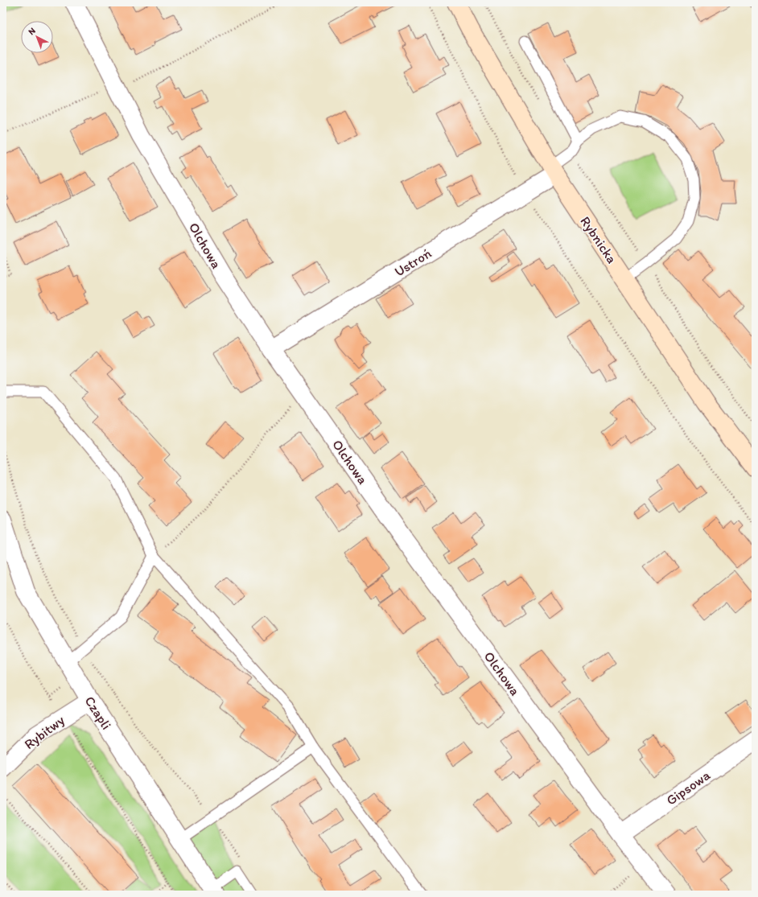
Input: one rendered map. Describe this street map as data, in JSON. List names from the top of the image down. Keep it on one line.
{"streets":{"main road":["Rybnicka"],"street":["Olchowa","Ustroń","Czapli","Rybitwy","Gipsowa"]},"crossings":[["Rybnicka","Ustroń"],["Olchowa","Ustroń"],["Olchowa","Gipsowa"],["Czapli","Rybitwy"]],"north":"top left"}
